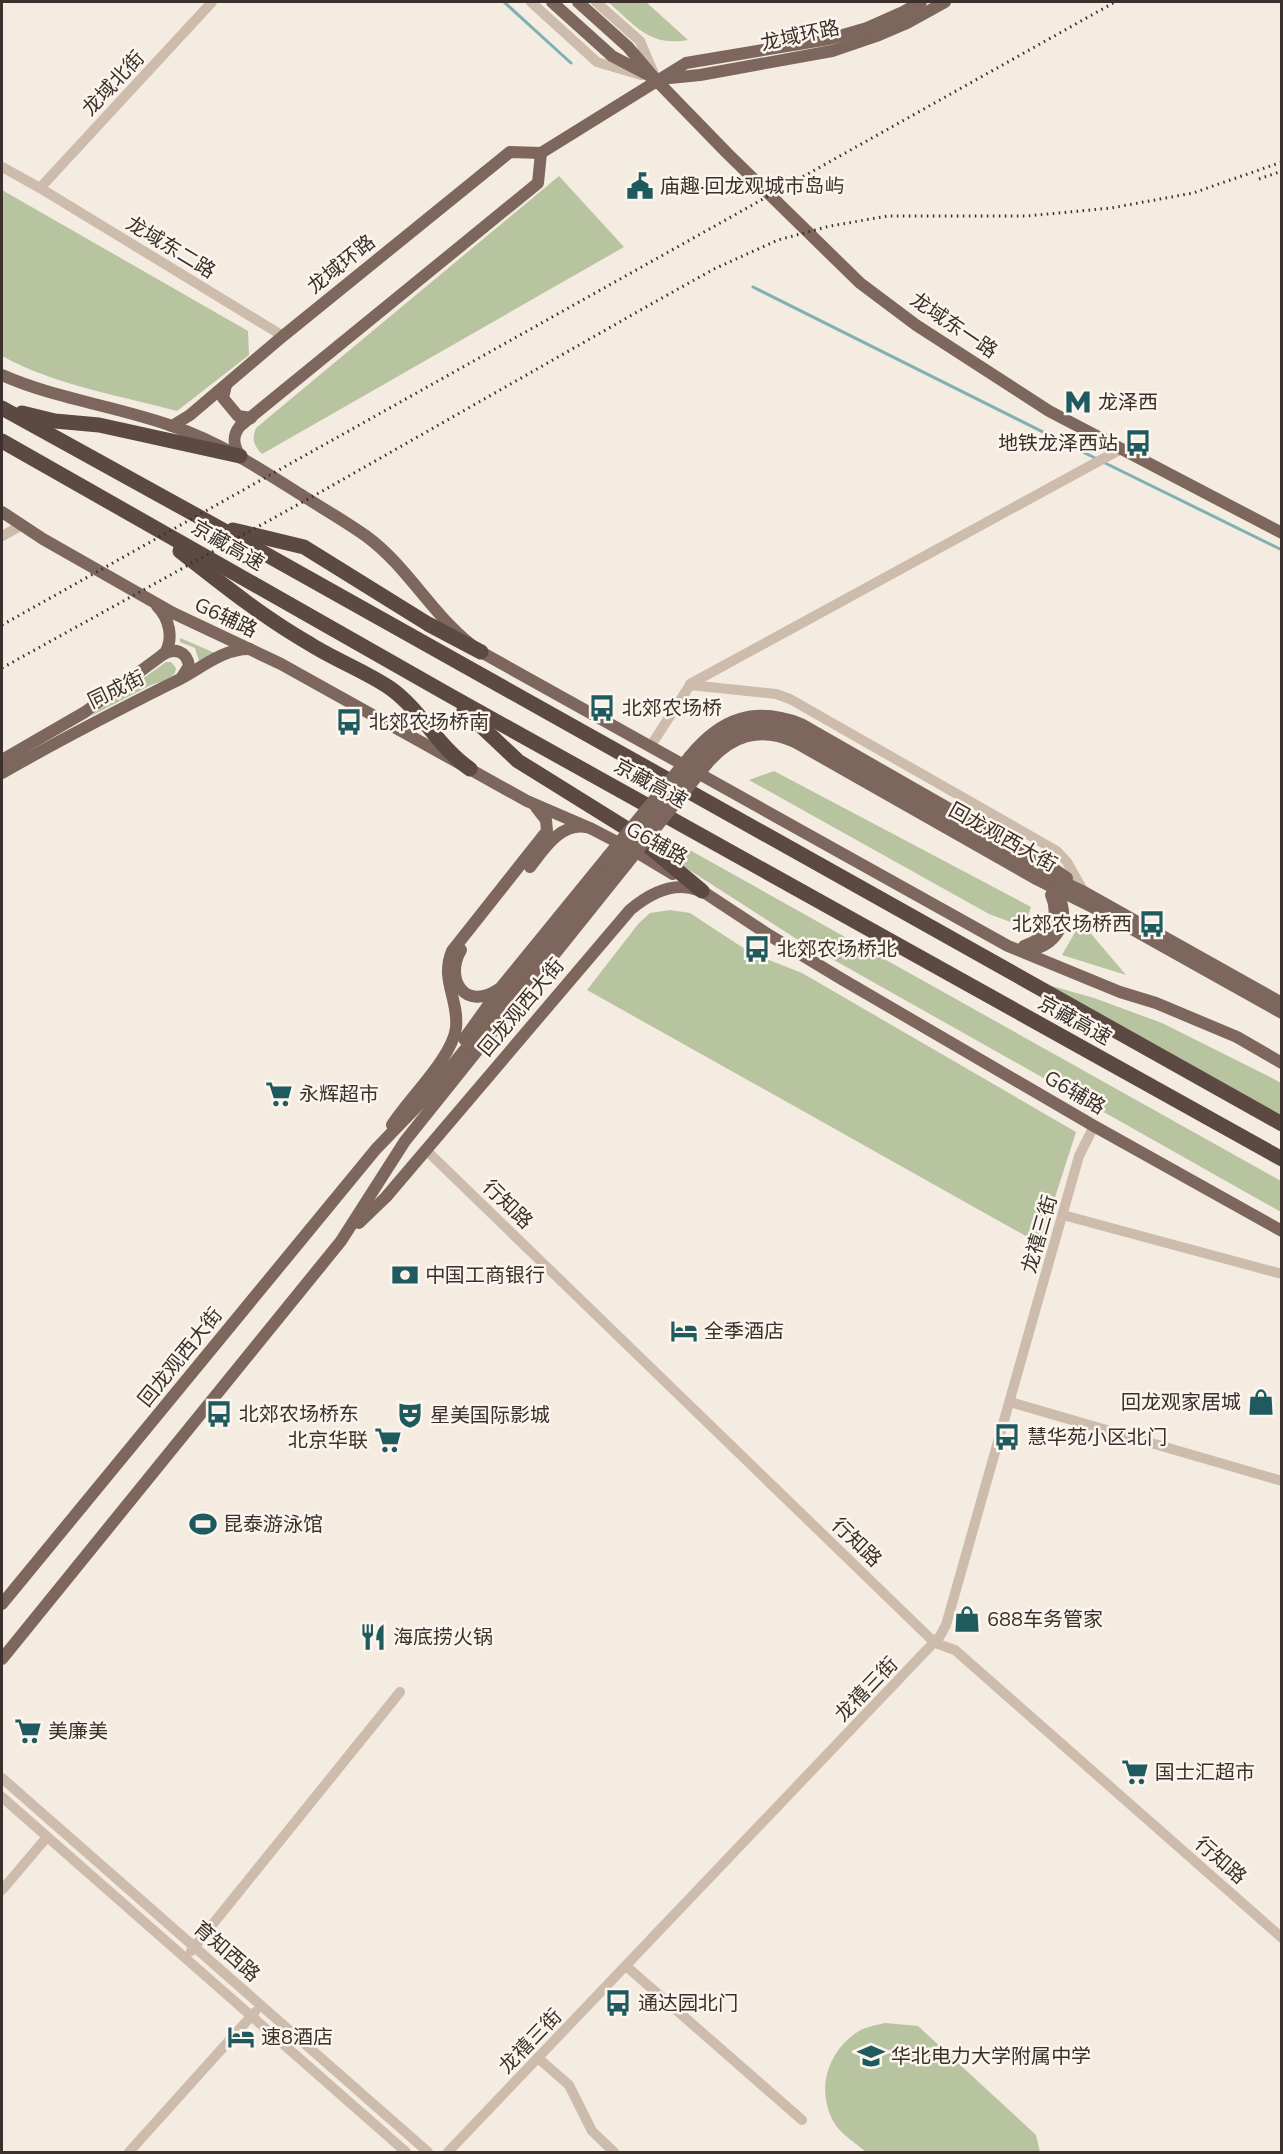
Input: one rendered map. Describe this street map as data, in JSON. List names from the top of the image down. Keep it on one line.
{"streets":{"highway":["京藏高速"],"main road":["龙域环路","龙域东一路","G6辅路","同成街","回龙观西大街"],"street":["龙域北街","龙域东二路","行知路","龙禧三街","育知西路"]},"crossings":[["龙域环路","龙域东二路"],["龙域环路","龙域东一路"],["龙域北街","龙域东二路"],["G6辅路","同成街"],["G6辅路","回龙观西大街"],["G6辅路","龙禧三街"],["回龙观西大街","行知路"],["行知路","龙禧三街"]],"places":{"public building":["庙趣·回龙观城市岛屿"],"metro station":["龙泽西"],"bus stop":["地铁龙泽西站","北郊农场桥","北郊农场桥南","北郊农场桥西","北郊农场桥北","北郊农场桥东","慧华苑小区北门","通达园北门"],"supermarket":["永辉超市","北京华联","美廉美","国士汇超市"],"bank":["中国工商银行"],"hotel":["全季酒店","速8酒店"],"shop":["回龙观家居城","688车务管家"],"theatre":["星美国际影城"],"sports":["昆泰游泳馆"],"restaurant":["海底捞火锅"],"school or university":["华北电力大学附属中学"]}}
